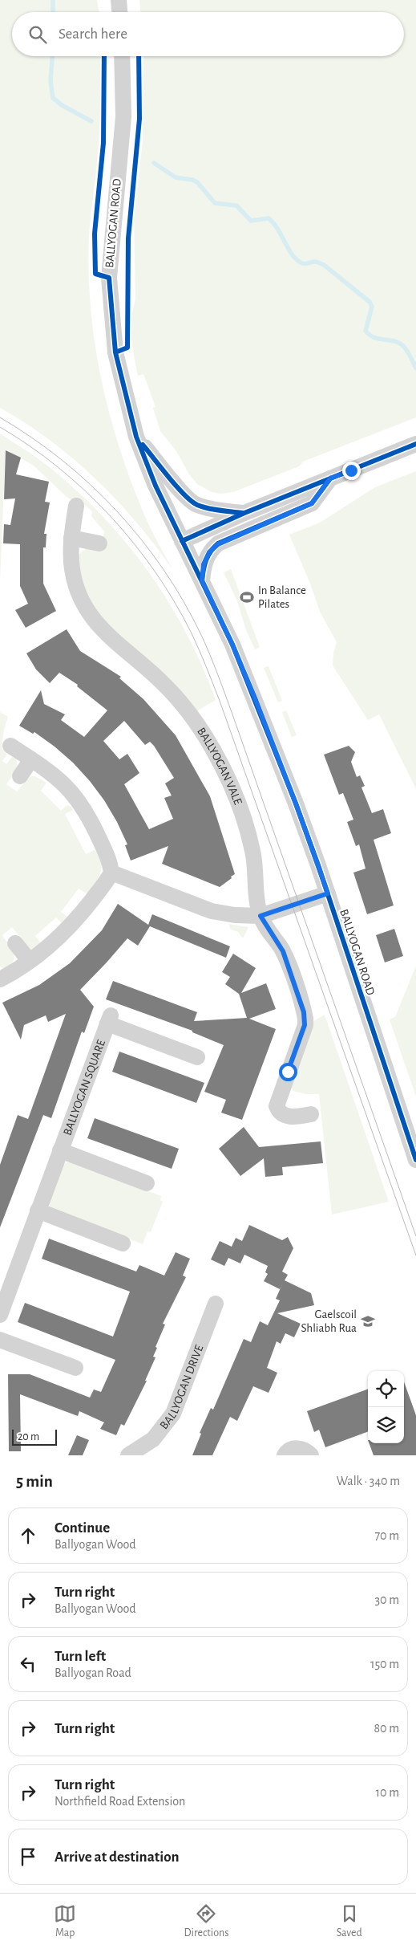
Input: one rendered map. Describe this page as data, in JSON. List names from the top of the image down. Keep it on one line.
{"streets":{"street":["BALLYOGAN ROAD","BALLYOGAN VALE","BALLYOGAN SQUARE","BALLYOGAN DRIVE"]},"places":{"sports":["In Balance Pilates"],"school or university":["Gaelscoil Shliabh Rua"]},"scale_bar":"20 m","page":{"search":"Search here","scale":"20 m","heading":["5 min","Walk · 340 m"],"list":[["Continue","Ballyogan Wood","70 m"],["Turn right","Ballyogan Wood","30 m"],["Turn left","Ballyogan Road","150 m"],["Turn right","80 m"],["Turn right","Northfield Road Extension","10 m"],"Arrive at destination"],"nav":["Map","Directions","Saved"]}}
